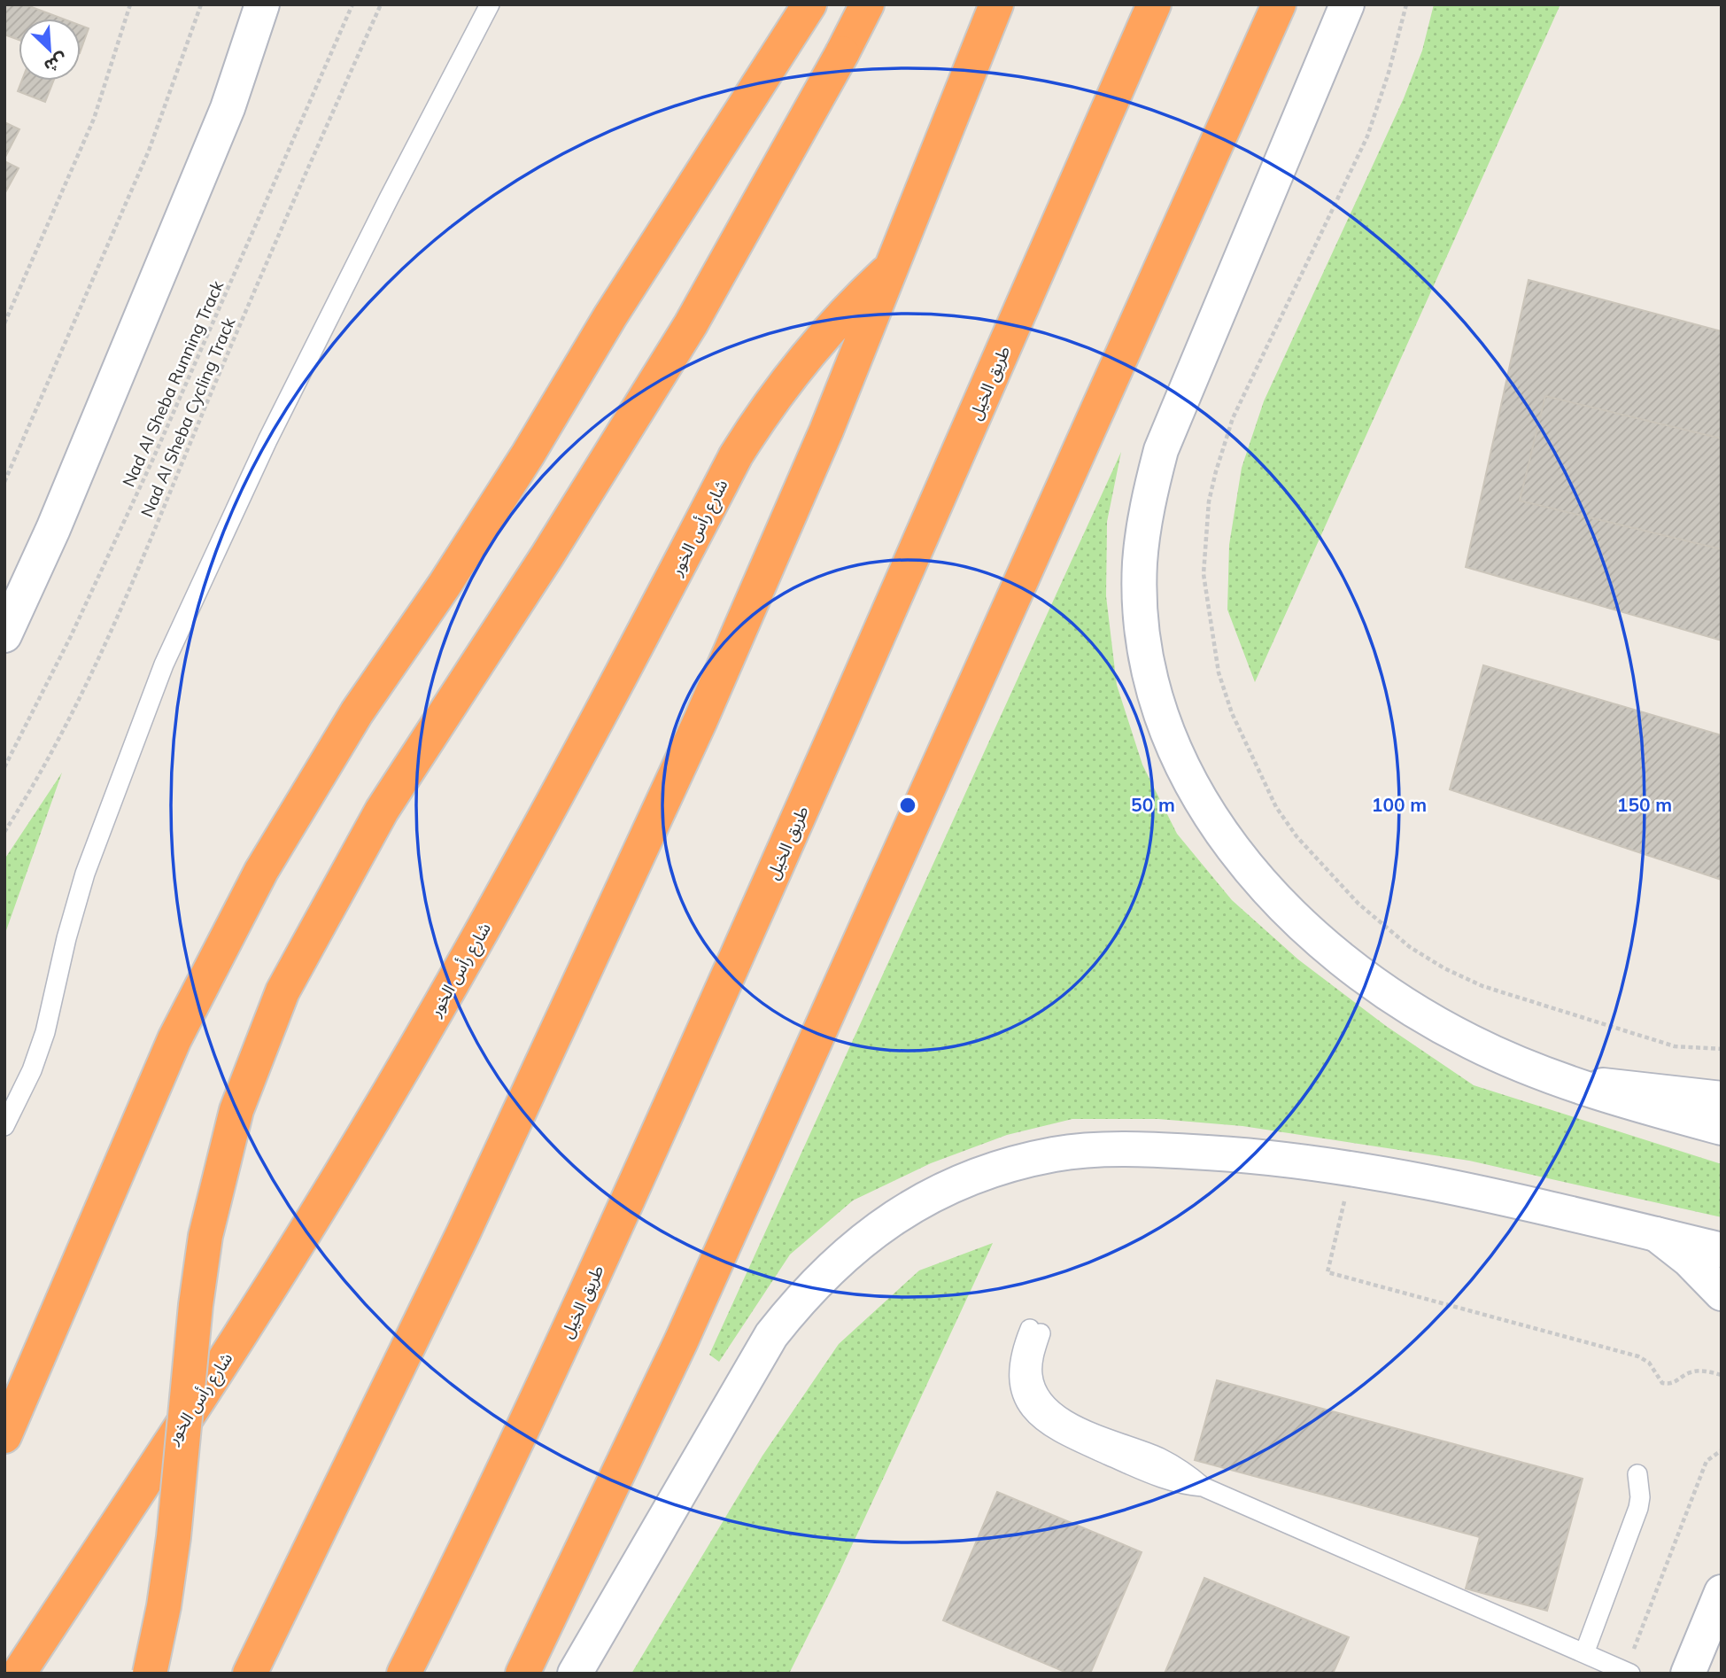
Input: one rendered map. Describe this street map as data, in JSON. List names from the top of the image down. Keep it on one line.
{"streets":{"highway":["طريق الخيل","شارع رأس الخور"],"path":["Nad Al Sheba Running Track","Nad Al Sheba Cycling Track"]},"north":"bottom right","rings":["50 m","100 m","150 m"]}
